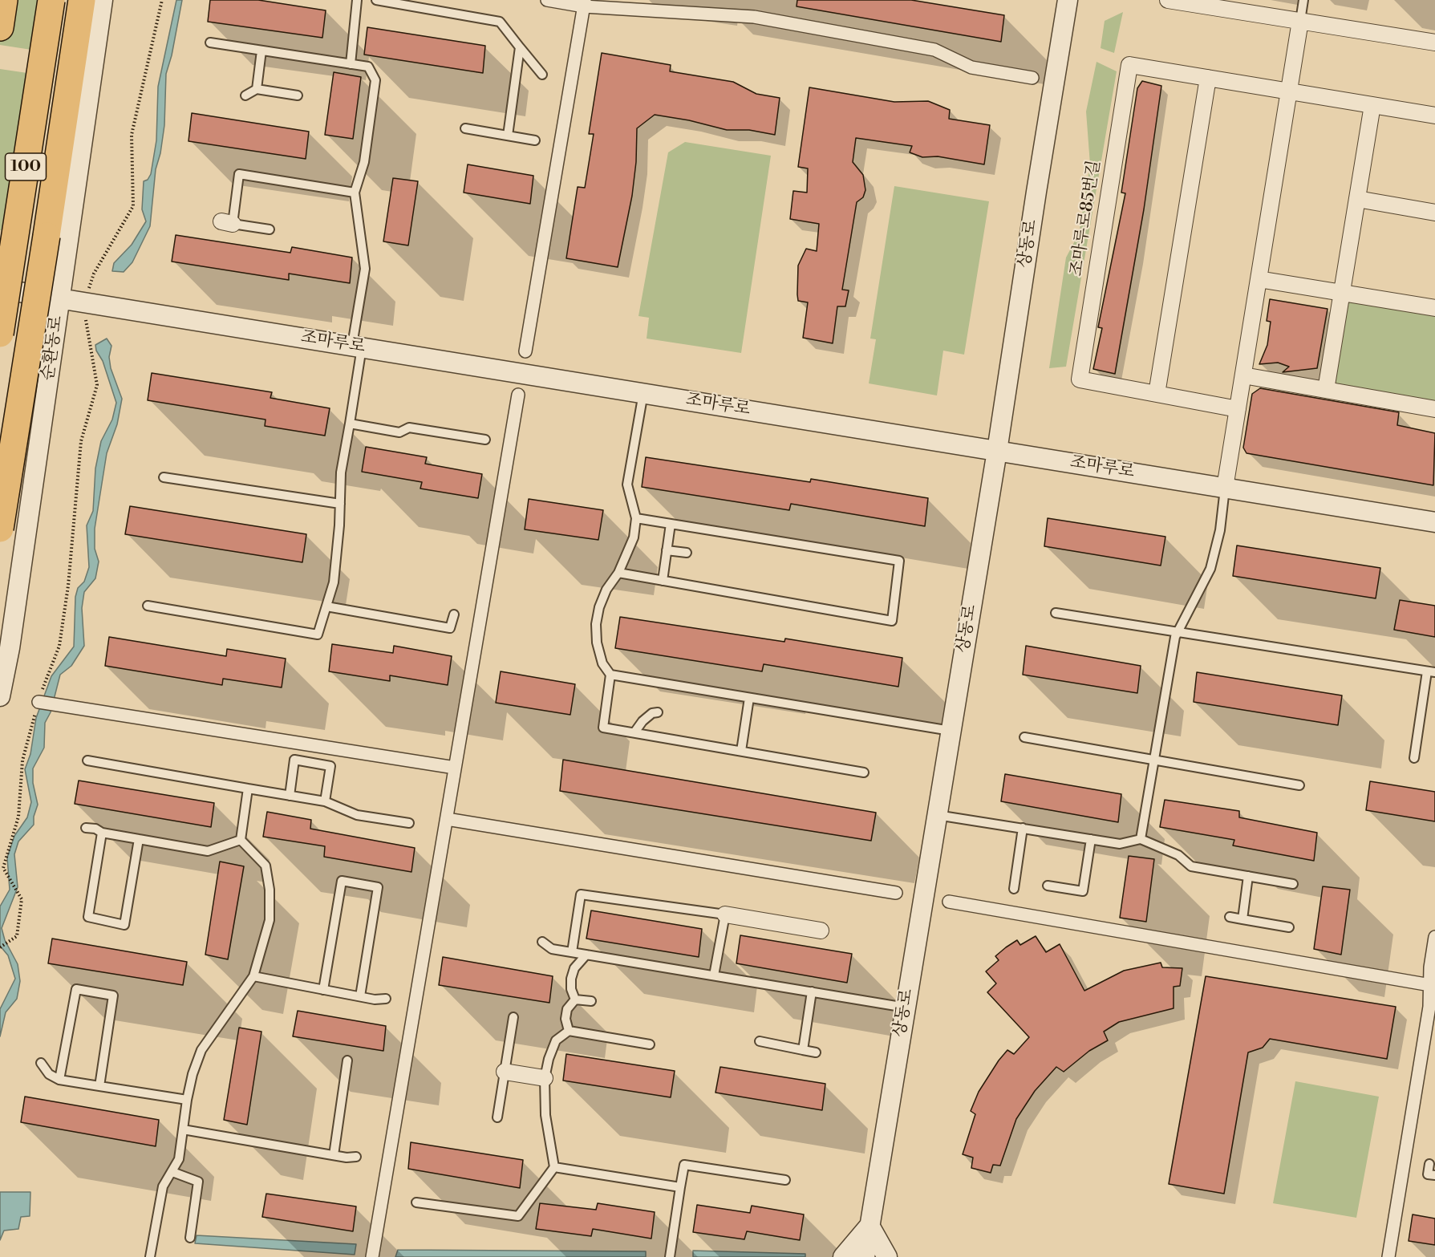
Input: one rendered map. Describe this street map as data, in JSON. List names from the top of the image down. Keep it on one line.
{"streets":{"highway":["100"],"street":["조마루로85번길","상동로","조마루로","순환동로"]},"crossings":[["상동로","조마루로"],["조마루로","순환동로"]]}
